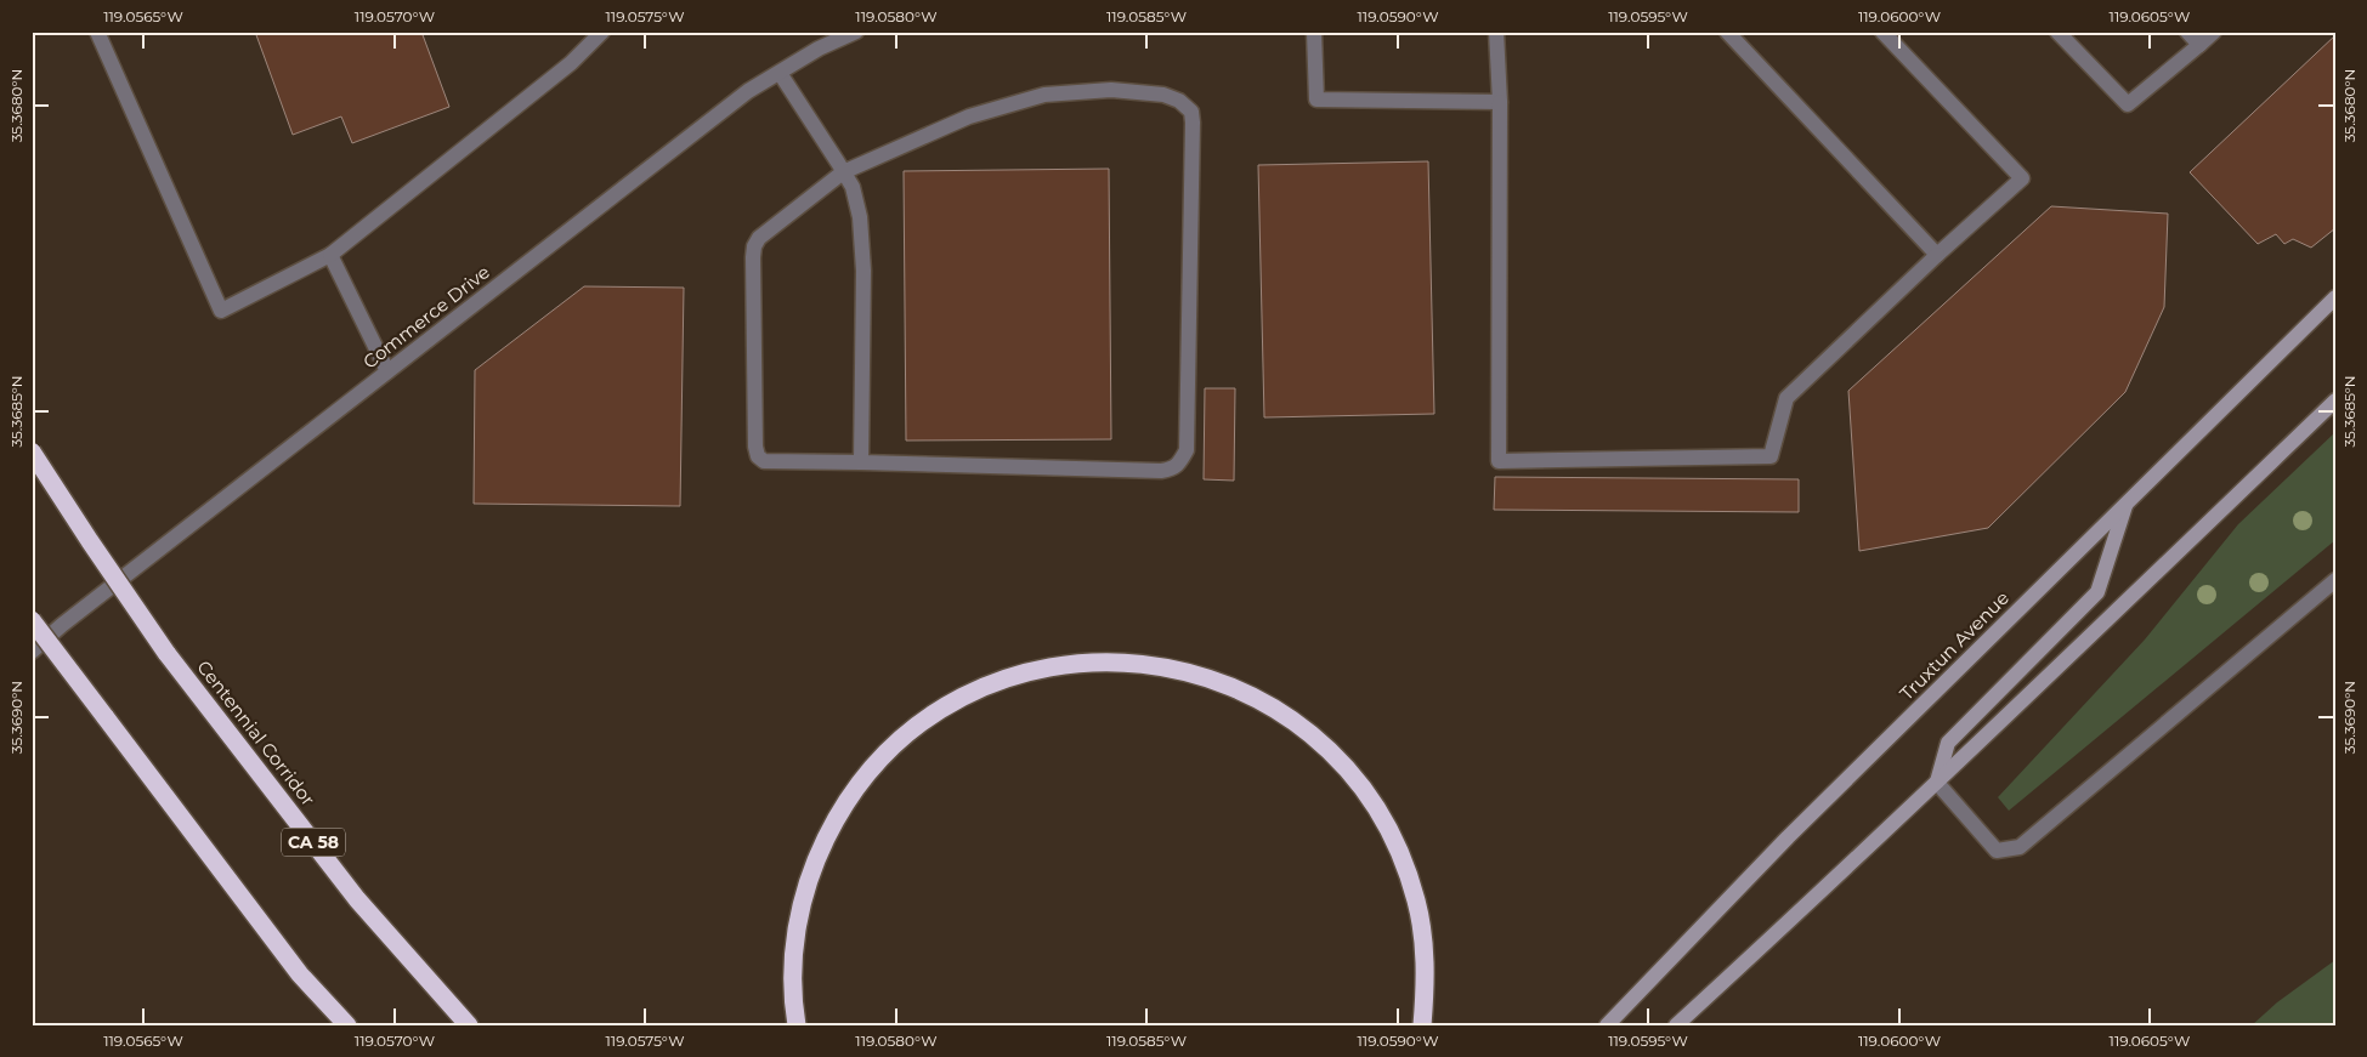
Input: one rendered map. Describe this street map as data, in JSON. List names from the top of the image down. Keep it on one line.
{"streets":{"highway":["Centennial Corridor","CA 58"],"main road":["Truxtun Avenue"],"street":["Commerce Drive"]},"coordinates":["119.0565°W","119.0570°W","119.0575°W","119.0580°W","119.0585°W","119.0590°W","119.0595°W","119.0600°W","119.0605°W","35.3680°N","35.3685°N","35.3690°N"]}
